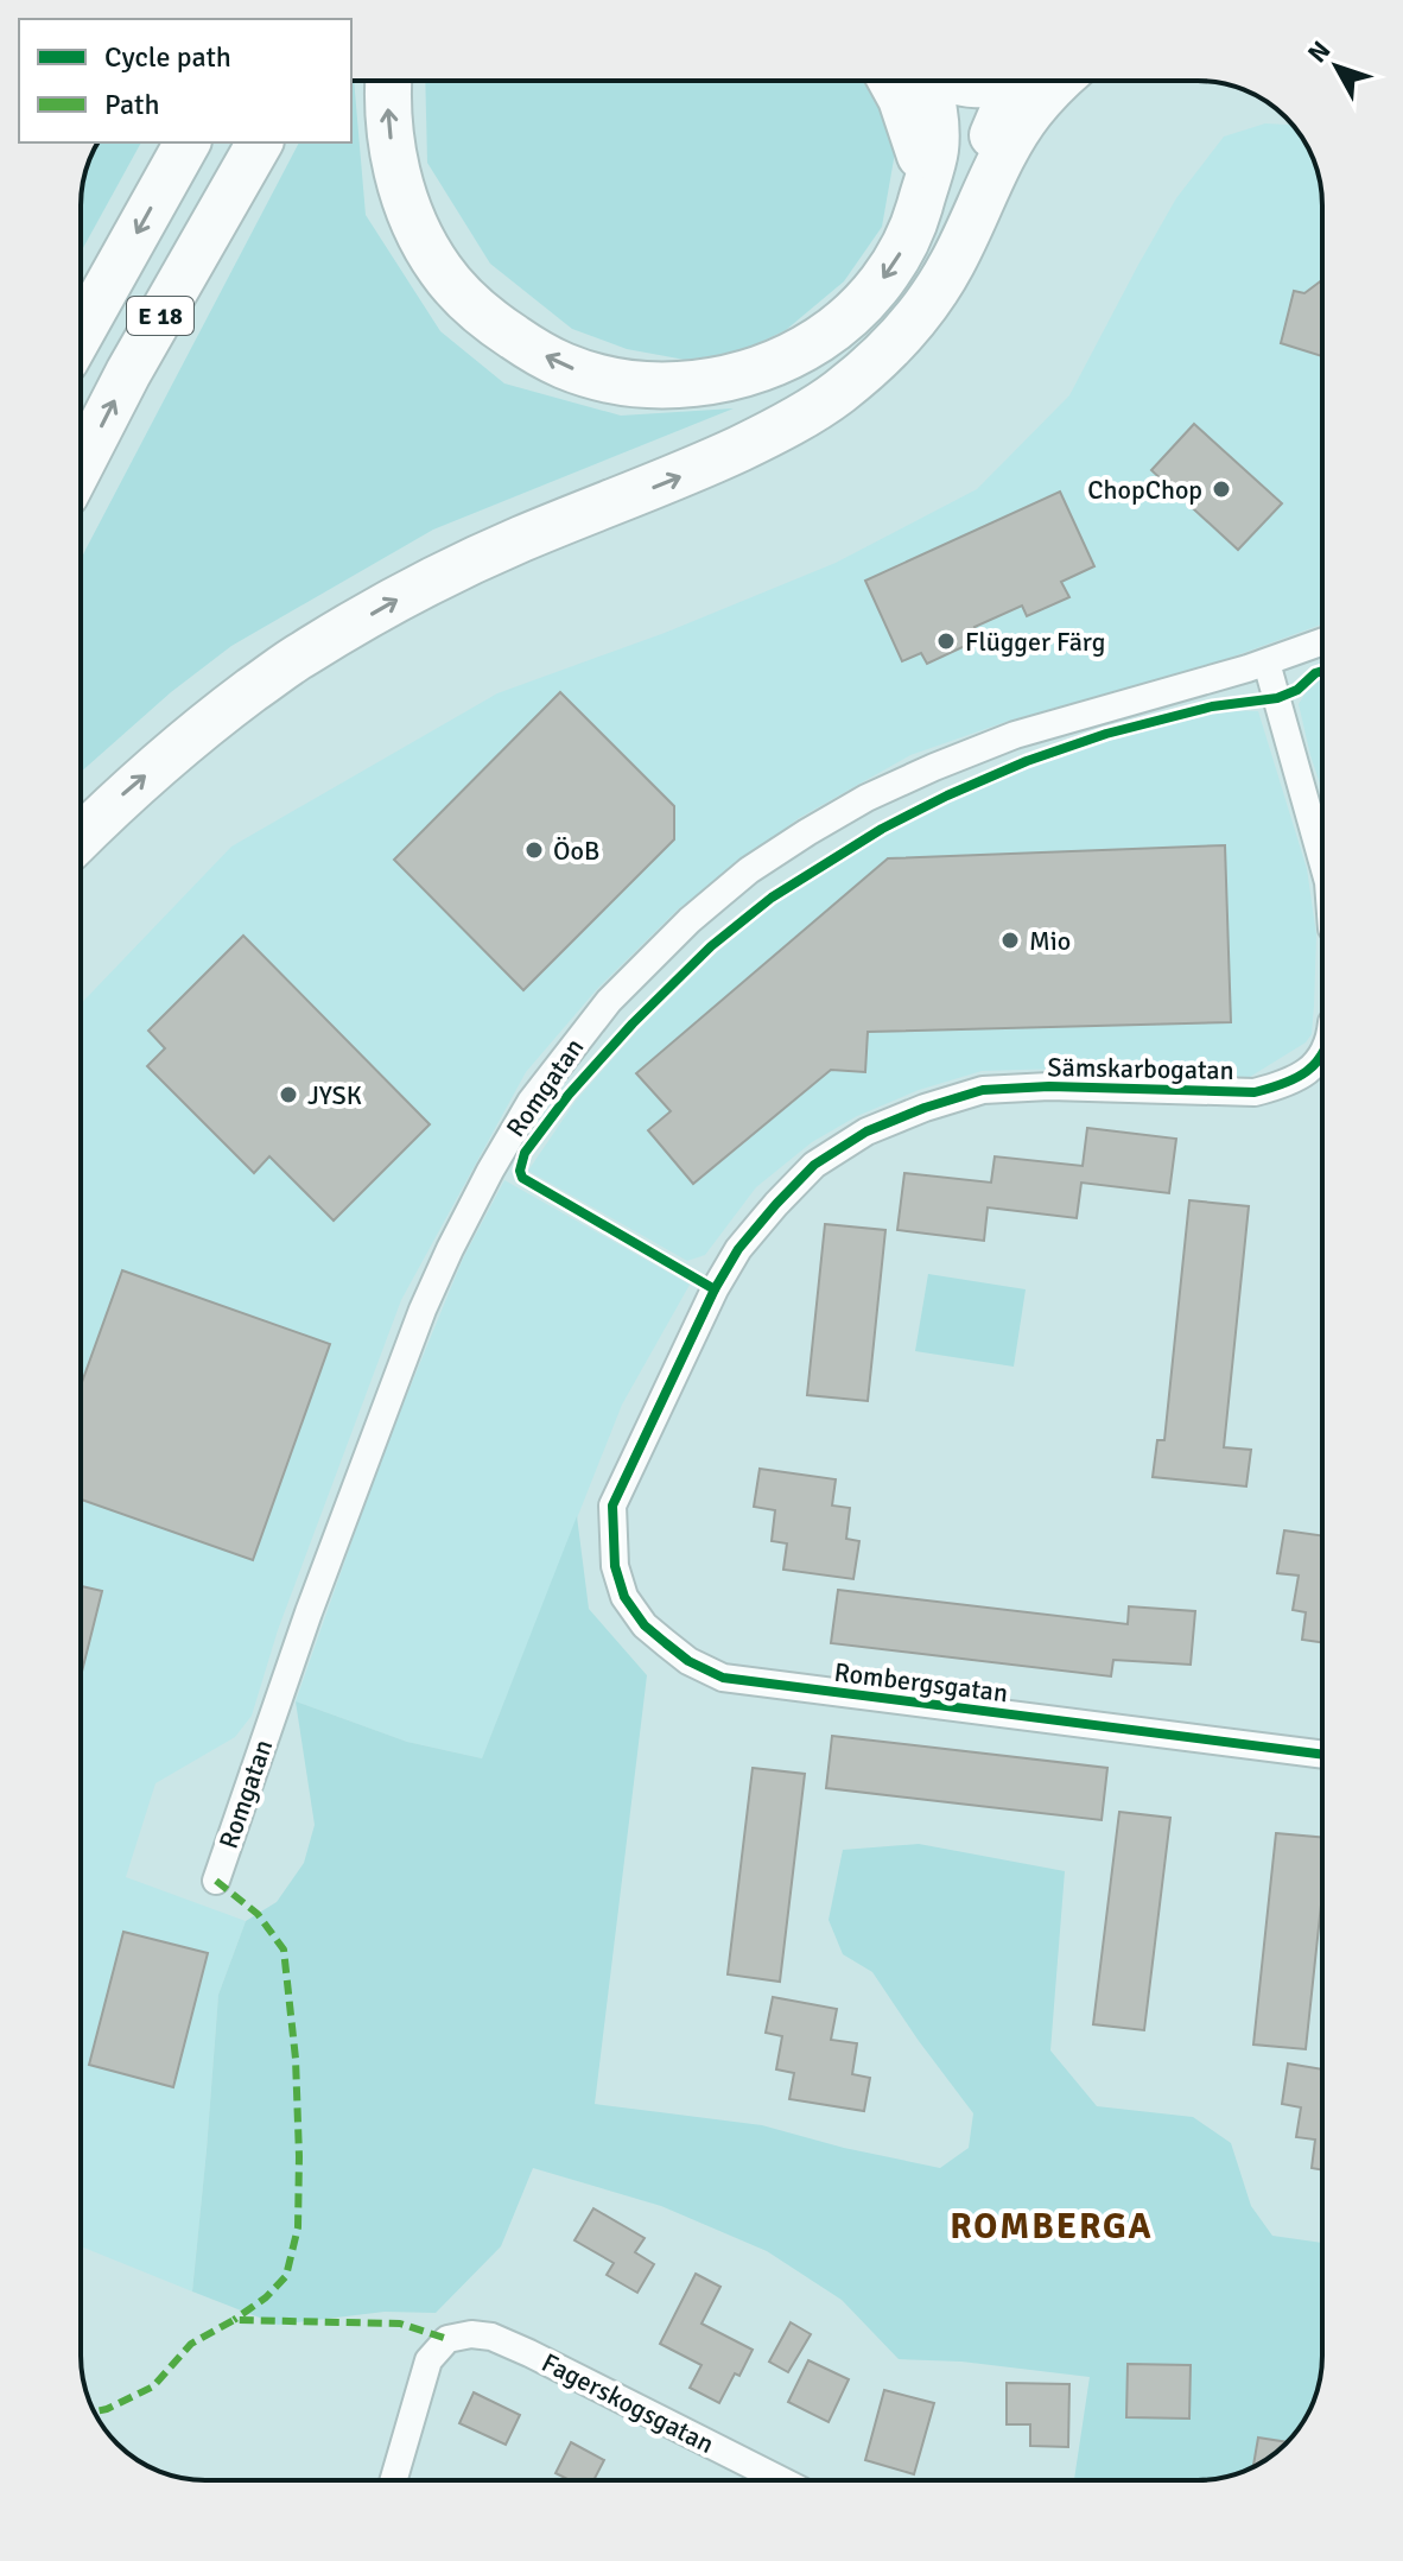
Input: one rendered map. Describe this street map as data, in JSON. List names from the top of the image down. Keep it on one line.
{"streets":{"highway":["E 18"],"street":["Sämskarbogatan","Romgatan","Rombergsgatan","Fagerskogsgatan"]},"crossings":[["Sämskarbogatan","Rombergsgatan"]],"districts":["ROMBERGA"],"places":["ChopChop","Flügger Färg","ÖoB","Mio","JYSK"],"legend":["Cycle path","Path"],"north":"top left"}
